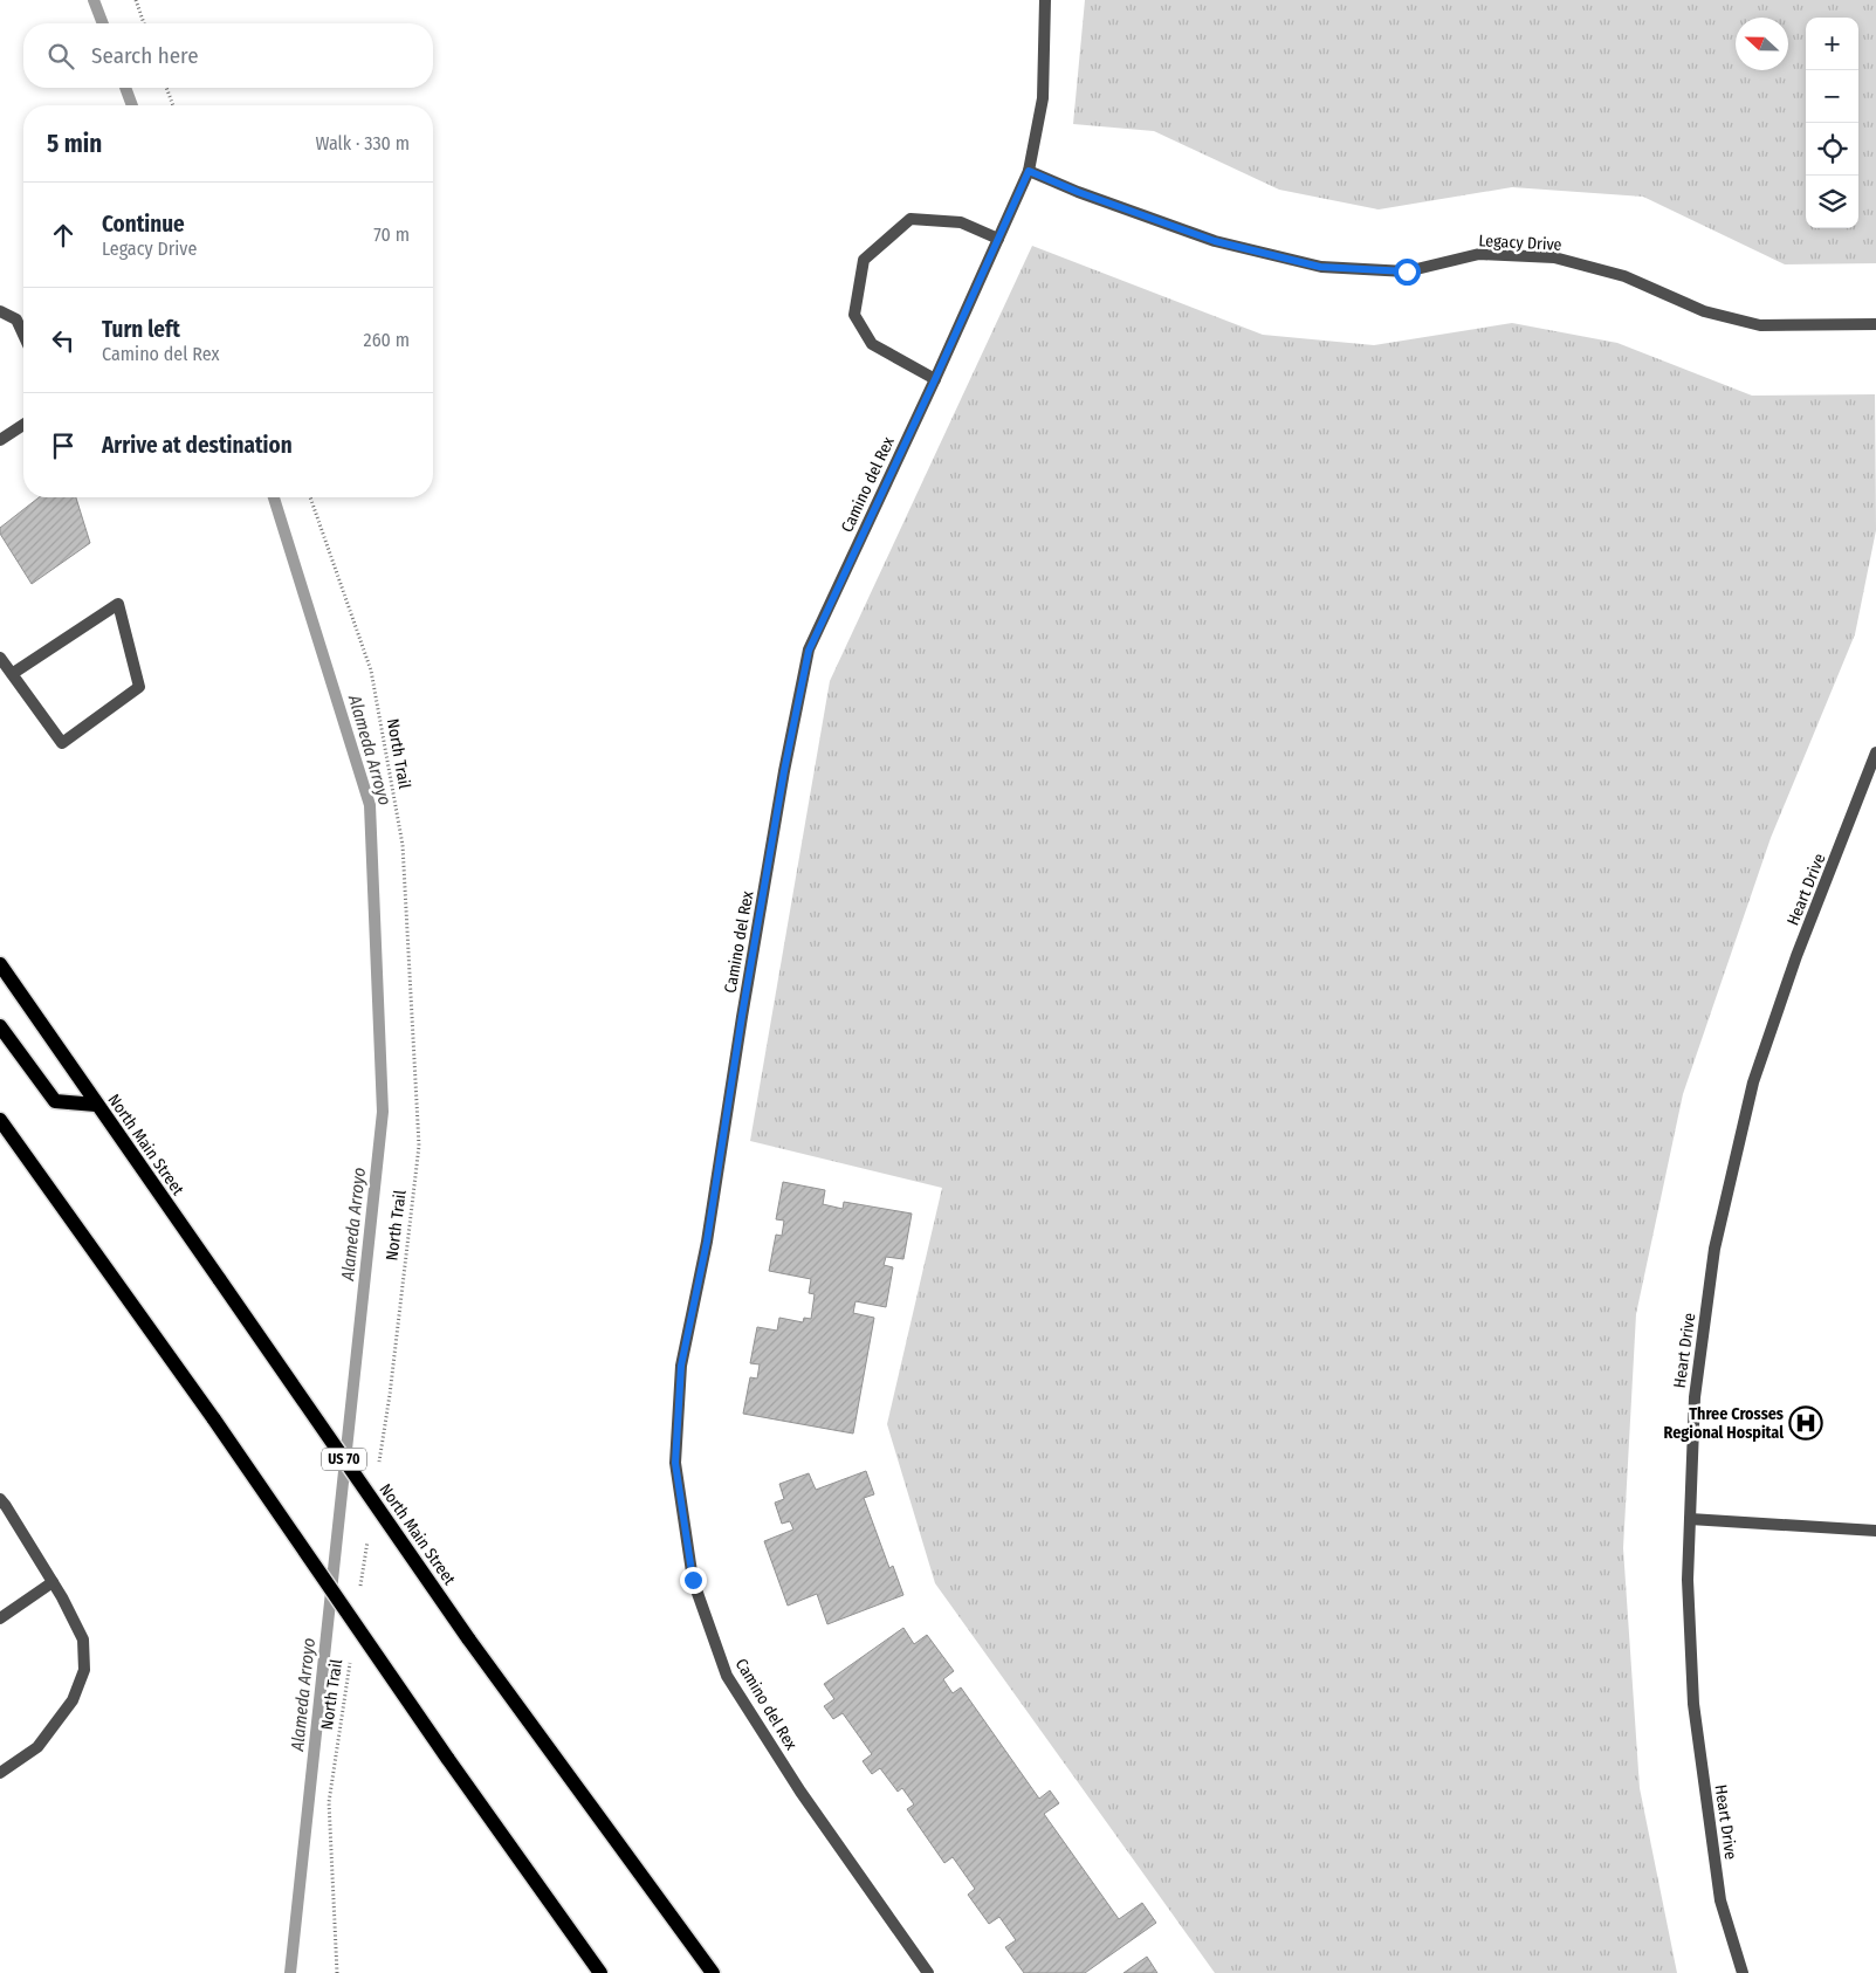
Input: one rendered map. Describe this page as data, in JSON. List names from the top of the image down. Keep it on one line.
{"streets":{"main road":["North Main Street","US 70"],"street":["Legacy Drive","Camino del Rex","Heart Drive"],"path":["North Trail"]},"crossings":[["Legacy Drive","Camino del Rex"]],"water":["Alameda Arroyo"],"places":{"hospital":["Three Crosses Regional Hospital"]},"north":"left","page":{"map_buttons":["+","−"],"search":"Search here","heading":["5 min","Walk · 330 m"],"list":[["Continue","Legacy Drive","70 m"],["Turn left","Camino del Rex","260 m"],"Arrive at destination"]}}
